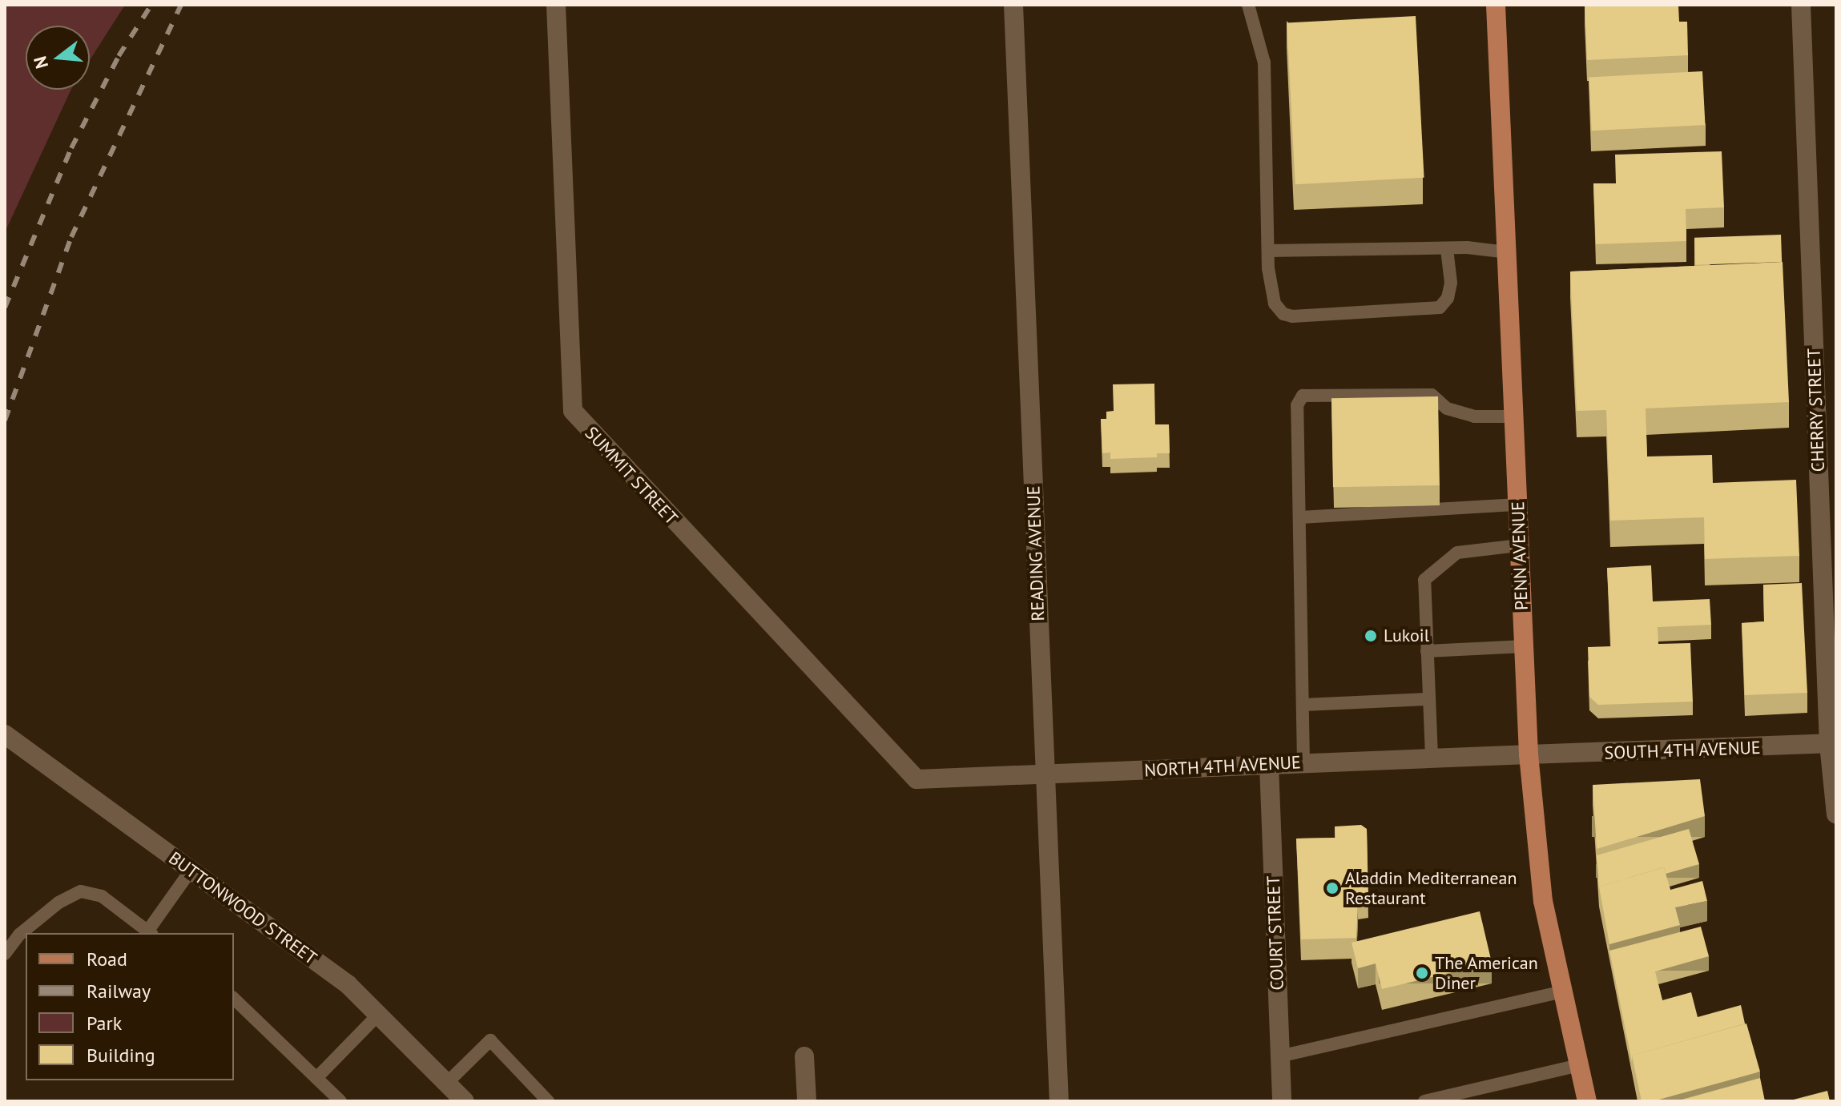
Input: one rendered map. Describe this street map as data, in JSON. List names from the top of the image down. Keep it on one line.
{"streets":{"main road":["PENN AVENUE"],"street":["CHERRY STREET","SUMMIT STREET","READING AVENUE","SOUTH 4TH AVENUE","NORTH 4TH AVENUE","BUTTONWOOD STREET","COURT STREET"]},"crossings":[["CHERRY STREET","SOUTH 4TH AVENUE"],["SUMMIT STREET","NORTH 4TH AVENUE"],["READING AVENUE","NORTH 4TH AVENUE"],["PENN AVENUE","SOUTH 4TH AVENUE"],["PENN AVENUE","NORTH 4TH AVENUE"],["SOUTH 4TH AVENUE","NORTH 4TH AVENUE"],["NORTH 4TH AVENUE","COURT STREET"]],"places":["Lukoil","Aladdin Mediterranean Restaurant","The American Diner"],"legend":["Road","Railway","Park","Building"],"north":"left"}
